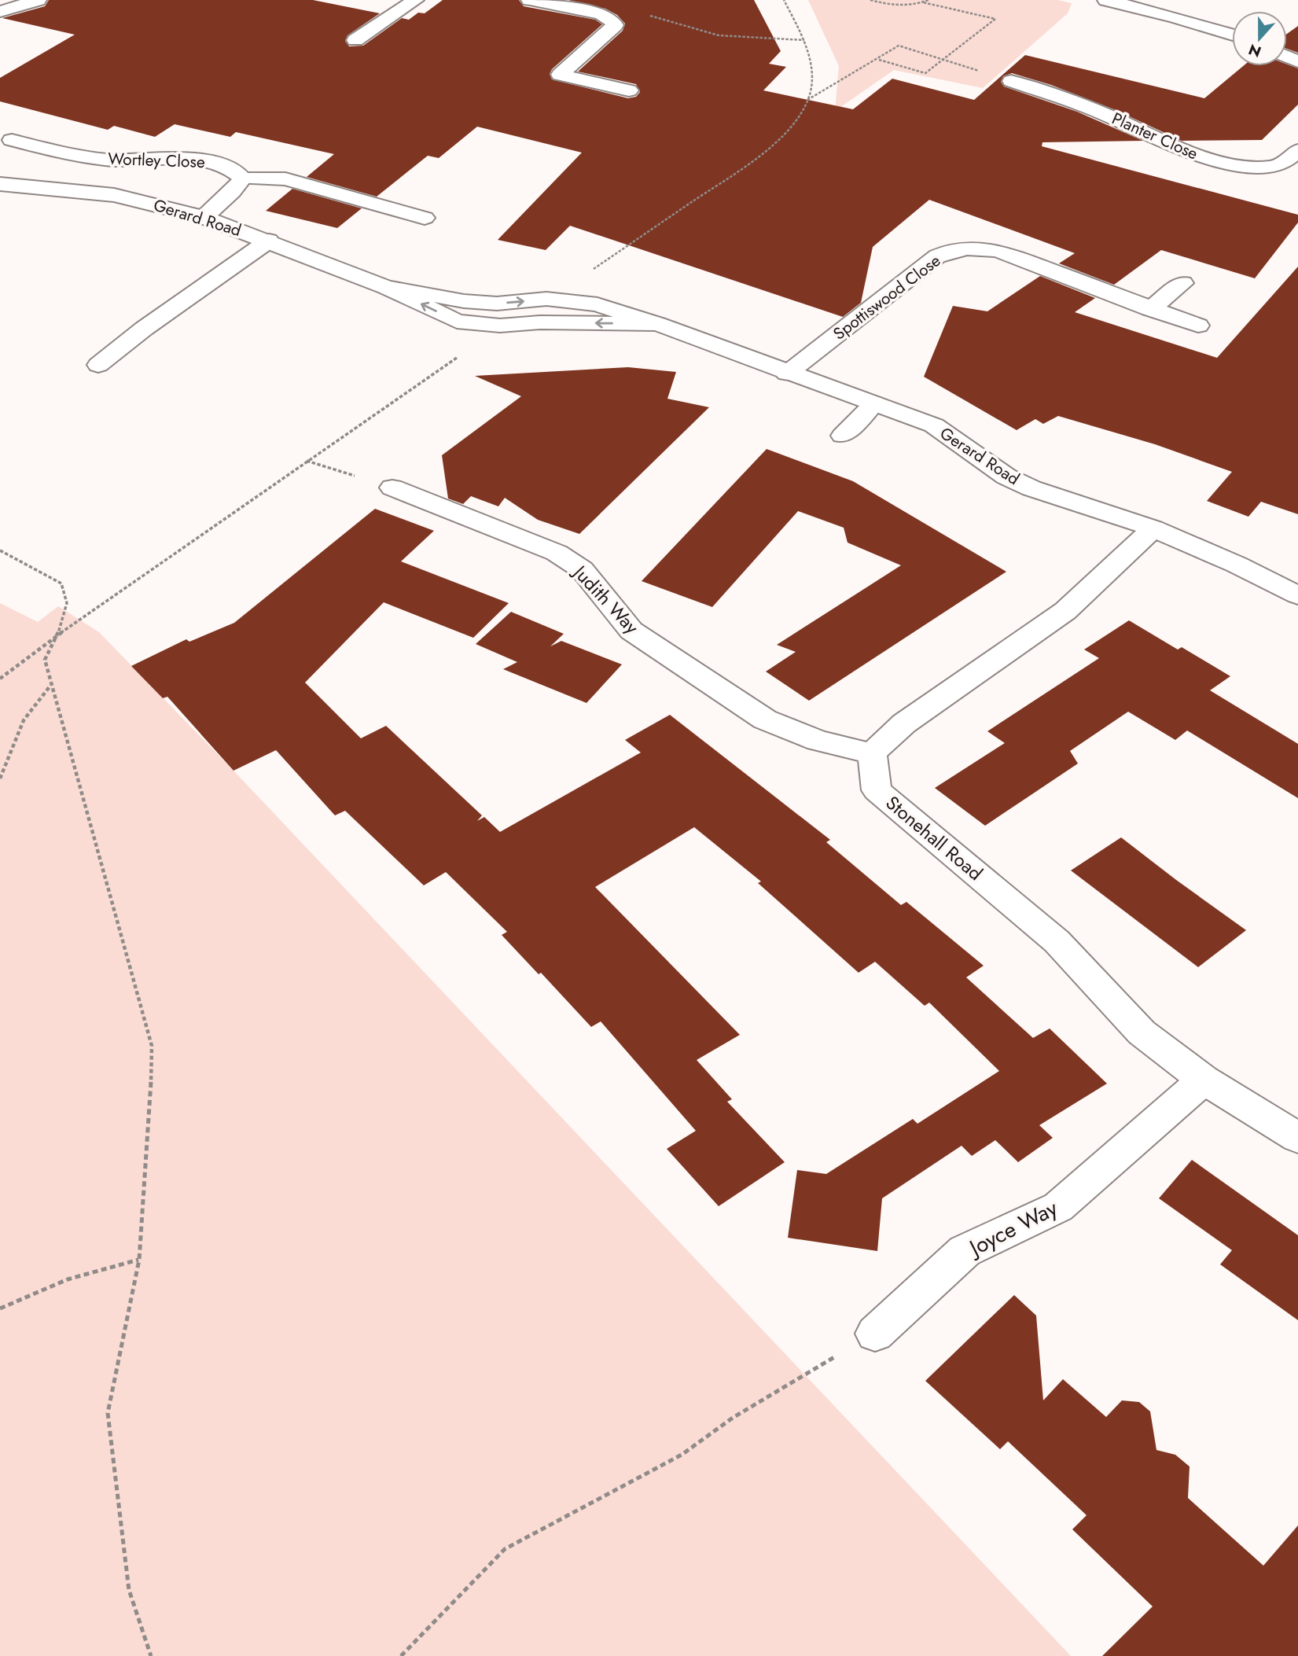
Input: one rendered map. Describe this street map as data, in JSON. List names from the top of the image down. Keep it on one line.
{"streets":{"street":["Planter Close","Wortley Close","Gerard Road","Spottiswood Close","Judith Way","Stonehall Road","Joyce Way"]},"crossings":[["Gerard Road","Spottiswood Close"],["Judith Way","Stonehall Road"],["Stonehall Road","Joyce Way"]],"north":"bottom"}
